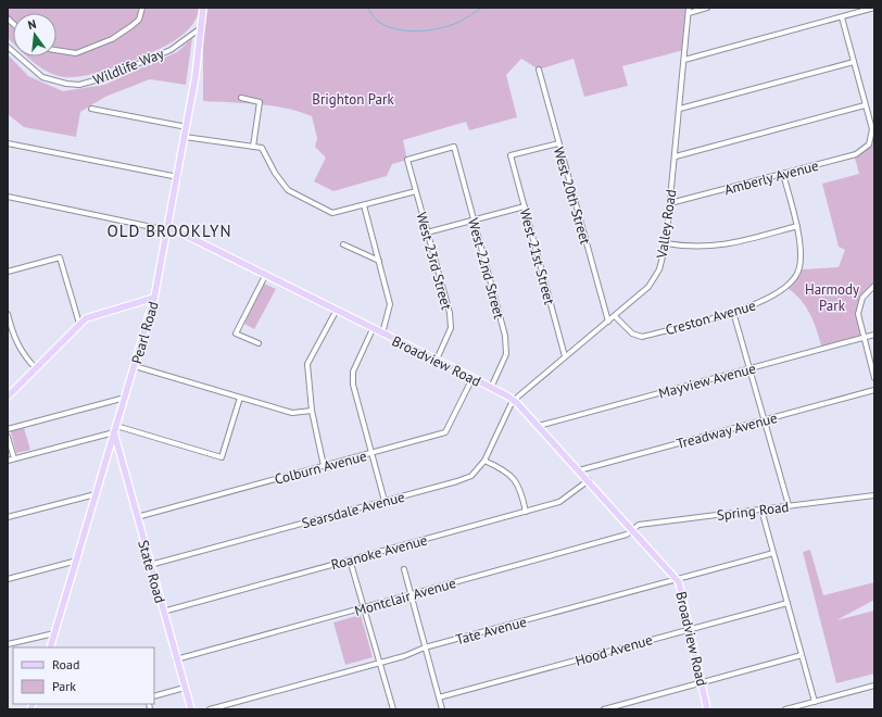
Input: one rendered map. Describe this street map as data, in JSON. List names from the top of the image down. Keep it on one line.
{"streets":{"main road":["Pearl Road","Broadview Road","State Road"],"street":["Wildlife Way","Amberly Avenue","West 20th Street","Valley Road","West 21st Street","West 23rd Street","West 22nd Street","Creston Avenue","Mayview Avenue","Treadway Avenue","Colburn Avenue","Searsdale Avenue","Spring Road","Roanoke Avenue","Montclair Avenue","Tate Avenue","Hood Avenue"]},"crossings":[["Wildlife Way","Pearl Road"],["Amberly Avenue","Valley Road"],["West 20th Street","Valley Road"],["West 20th Street","West 21st Street"],["Valley Road","West 21st Street"],["Valley Road","Creston Avenue"],["Valley Road","Broadview Road"],["Valley Road","Searsdale Avenue"],["West 23rd Street","West 22nd Street"],["West 23rd Street","Broadview Road"],["West 22nd Street","Broadview Road"],["Pearl Road","Broadview Road"],["Pearl Road","State Road"],["Broadview Road","Mayview Avenue"],["Broadview Road","Treadway Avenue"],["Broadview Road","Colburn Avenue"],["Broadview Road","Searsdale Avenue"],["Broadview Road","Spring Road"],["Broadview Road","Roanoke Avenue"],["Broadview Road","Montclair Avenue"],["Broadview Road","Tate Avenue"],["Broadview Road","Hood Avenue"],["Colburn Avenue","State Road"],["Searsdale Avenue","State Road"],["Spring Road","Montclair Avenue"],["Roanoke Avenue","State Road"],["State Road","Montclair Avenue"]],"districts":["OLD BROOKLYN"],"parks":["Brighton Park","Harmody Park"],"legend":["Road","Park"],"north":"top"}
